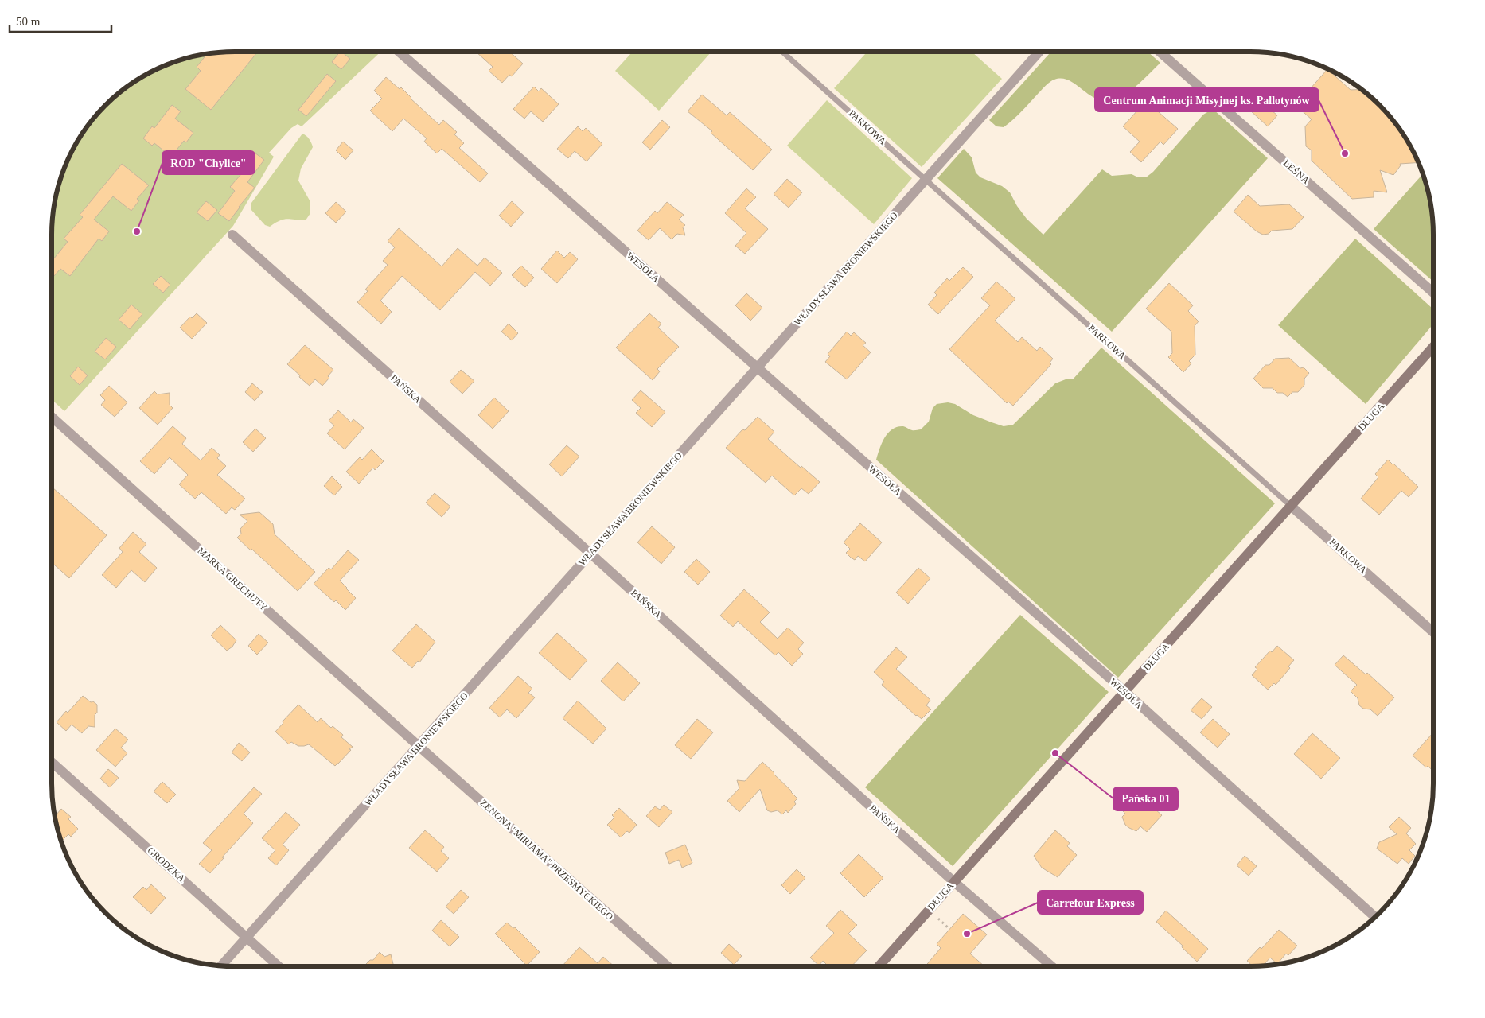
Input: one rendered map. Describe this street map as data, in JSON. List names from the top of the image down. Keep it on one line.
{"streets":{"street":["PARKOWA","LEŚNA","WESOŁA","WŁADYSŁAWA BRONIEWSKIEGO","PAŃSKA","DŁUGA","MARKA GRECHUTY","ZENONA \"MIRIAMA\" PRZESMYCKIEGO","GRODZKA"]},"crossings":[["PARKOWA","WŁADYSŁAWA BRONIEWSKIEGO"],["PARKOWA","DŁUGA"],["WESOŁA","WŁADYSŁAWA BRONIEWSKIEGO"],["WESOŁA","DŁUGA"],["WŁADYSŁAWA BRONIEWSKIEGO","PAŃSKA"],["WŁADYSŁAWA BRONIEWSKIEGO","MARKA GRECHUTY"],["WŁADYSŁAWA BRONIEWSKIEGO","ZENONA \"MIRIAMA\" PRZESMYCKIEGO"],["WŁADYSŁAWA BRONIEWSKIEGO","GRODZKA"],["PAŃSKA","DŁUGA"],["MARKA GRECHUTY","ZENONA \"MIRIAMA\" PRZESMYCKIEGO"]],"places":["Centrum Animacji Misyjnej ks. Pallotynów","ROD \"Chylice\"","Pańska 01","Carrefour Express"],"scale_bar":"50 m"}
